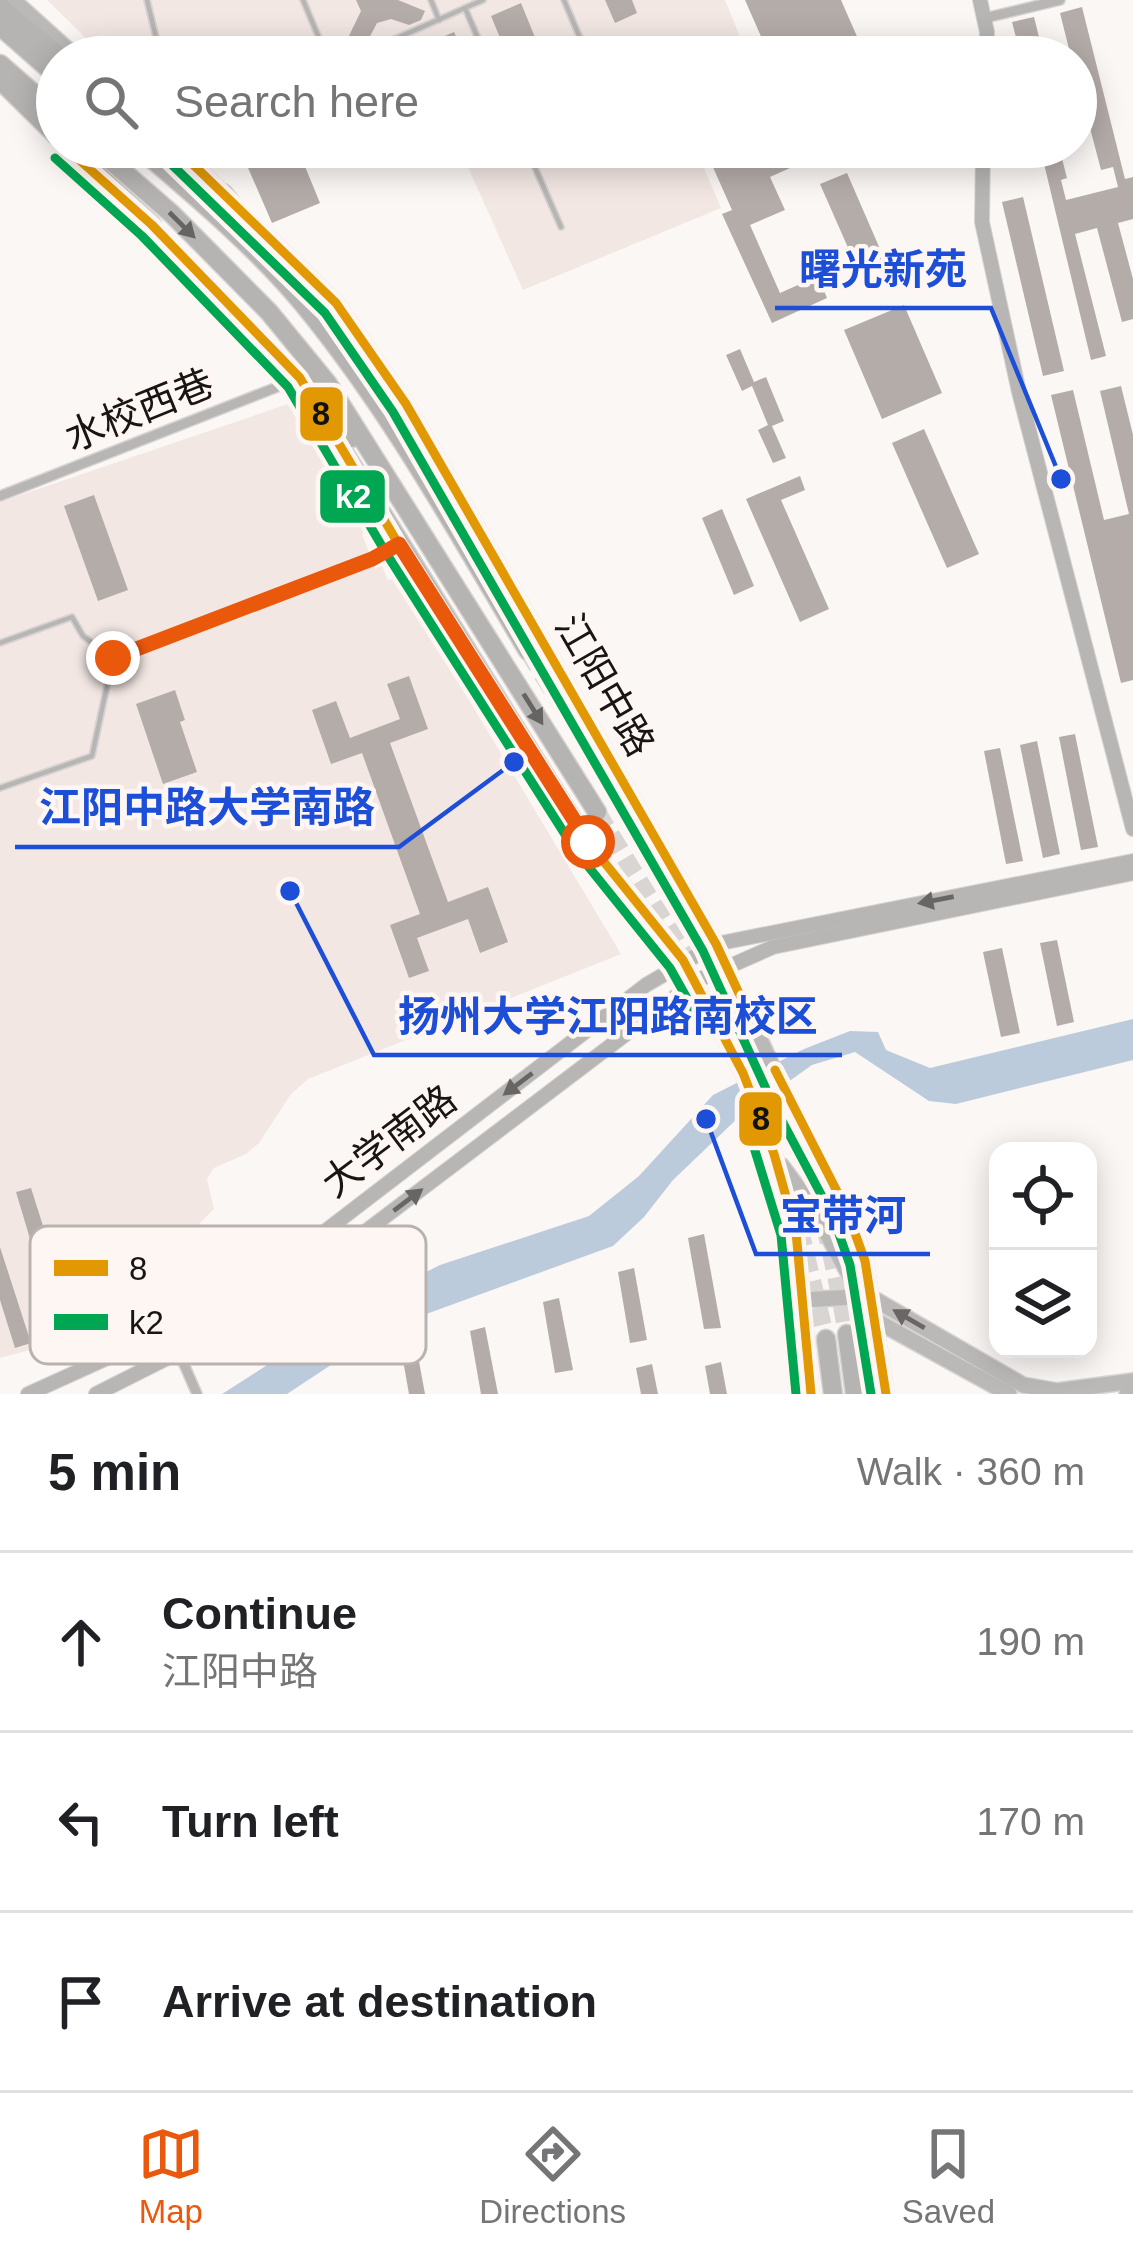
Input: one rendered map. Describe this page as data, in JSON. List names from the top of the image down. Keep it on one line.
{"streets":{"main road":["江阳中路"],"street":["水校西巷","大学南路"]},"crossings":[["水校西巷","江阳中路"],["江阳中路","大学南路"]],"places":["曙光新苑","江阳中路大学南路","扬州大学江阳路南校区","宝带河"],"lines":["transit line 8","transit line k2"],"legend":["8","k2"],"page":{"search":"Search here","heading":["5 min","Walk · 360 m"],"list":[["Continue","江阳中路","190 m"],["Turn left","170 m"],"Arrive at destination"],"nav":["Map","Directions","Saved"]}}
